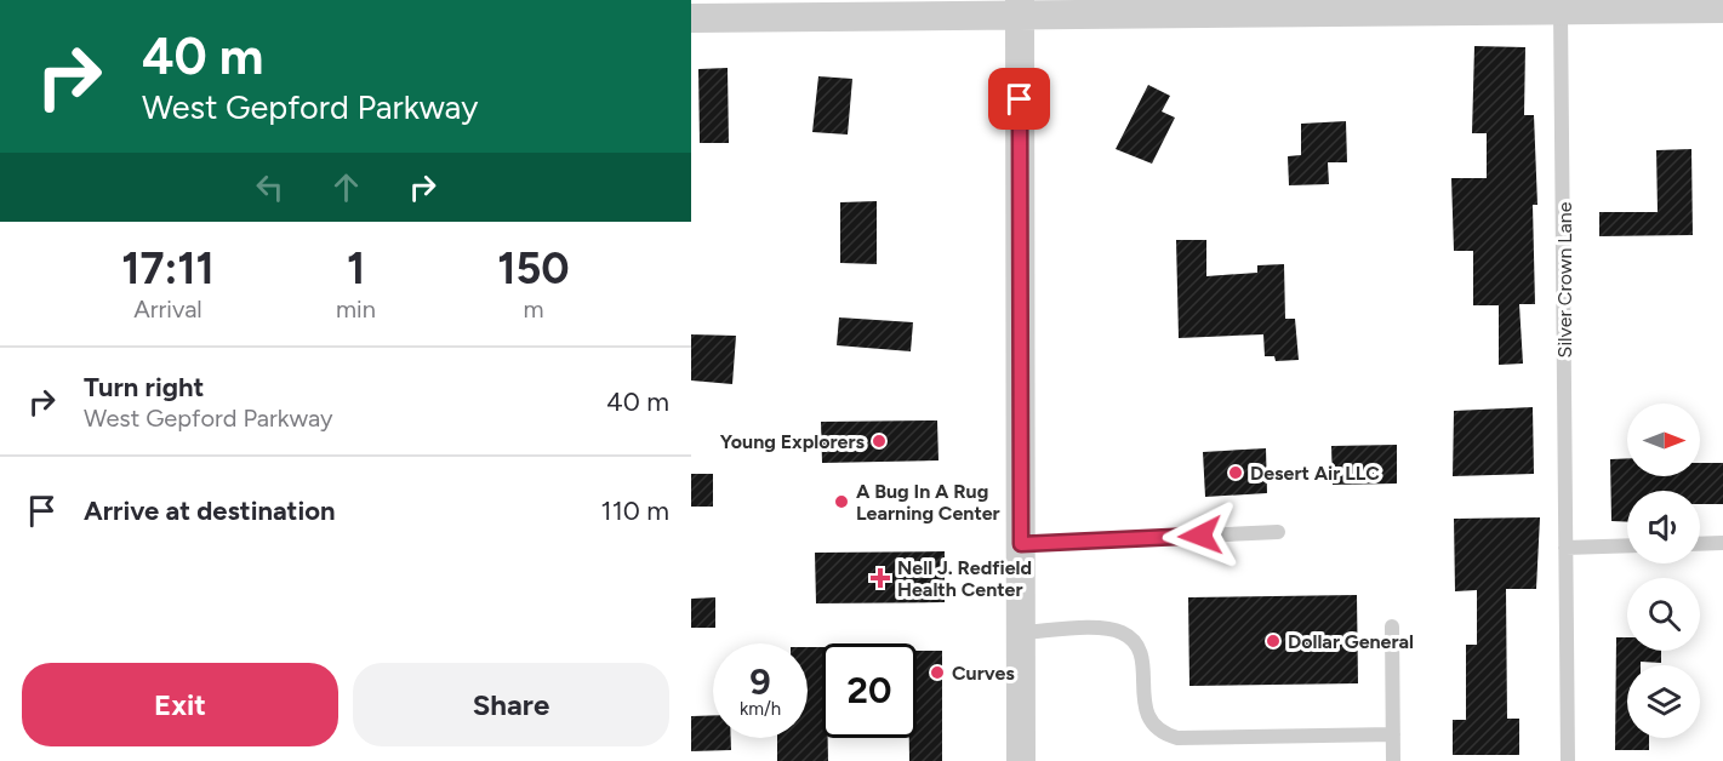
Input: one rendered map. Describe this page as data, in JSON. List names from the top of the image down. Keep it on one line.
{"streets":{"lane":["Silver Crown Lane"]},"places":{"other":["Young Explorers","Desert Air LLC","A Bug In A Rug Learning Center","Dollar General","Curves"],"health":["Nell J. Redfield Health Center"]},"north":"right","page":{"turn":["40 m","West Gepford Parkway"],"eta":["17:11","Arrival","1","min","150","m"],"list":[{"name":"Turn right","note":"West Gepford Parkway","value":"40 m"},{"name":"Arrive at destination","value":"110 m"}],"speed":"9 km/h","limit":"20","buttons":["Exit","Share"]}}
